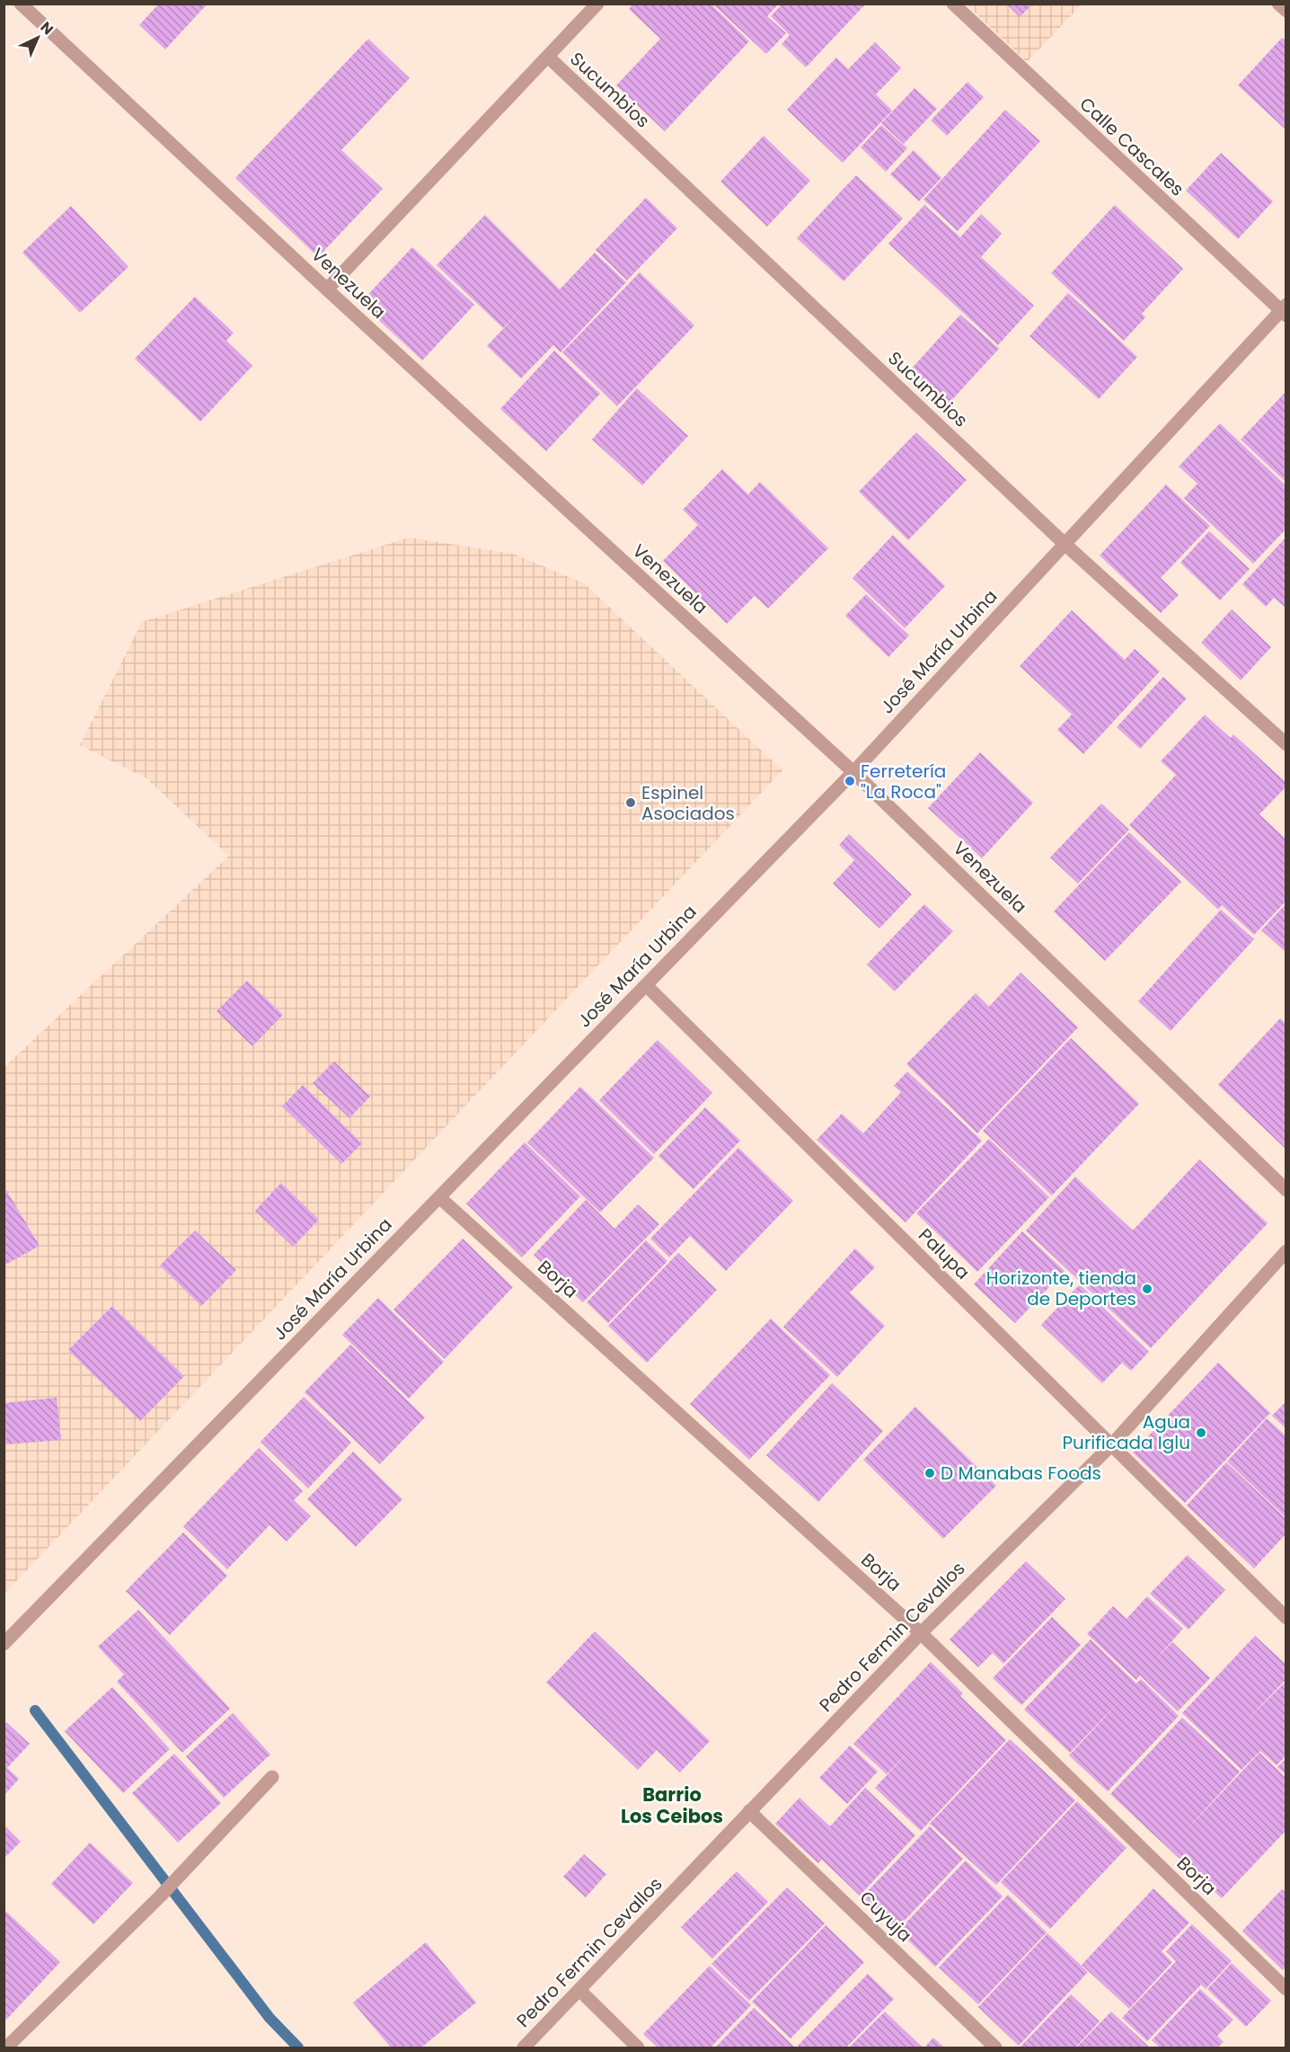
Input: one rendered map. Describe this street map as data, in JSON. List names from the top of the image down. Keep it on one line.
{"streets":{"street":["Sucumbios","Calle Cascales","Venezuela","José María Urbina","Palupa","Borja","Pedro Fermin Cevallos","Cuyuja"]},"crossings":[["Sucumbios","José María Urbina"],["Calle Cascales","José María Urbina"],["Venezuela","José María Urbina"],["José María Urbina","Palupa"],["José María Urbina","Borja"],["Palupa","Pedro Fermin Cevallos"],["Borja","Pedro Fermin Cevallos"],["Pedro Fermin Cevallos","Cuyuja"]],"districts":["Barrio Los Ceibos"],"places":["Ferretería \"La Roca\"","Espinel Asociados","Horizonte, tienda de Deportes","Agua Purificada Iglu","D Manabas Foods"],"north":"top right"}
